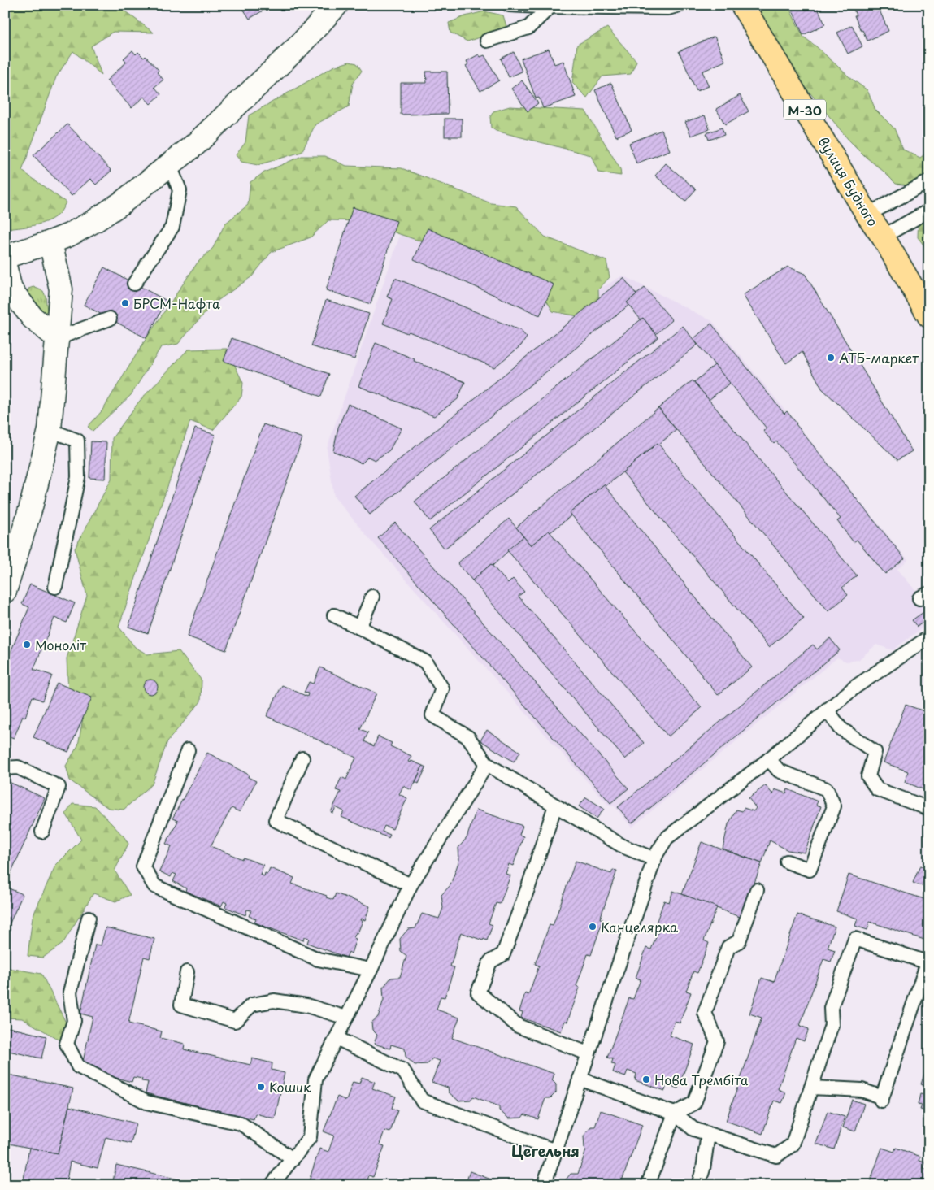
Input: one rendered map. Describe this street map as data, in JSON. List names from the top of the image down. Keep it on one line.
{"streets":{"highway":["М-30","вулиця Будного"]},"districts":["Цегельня"],"places":["БРСМ-Нафта","АТБ-маркет","Моноліт","Канцелярка","Нова Трембіта","Кошик"]}
